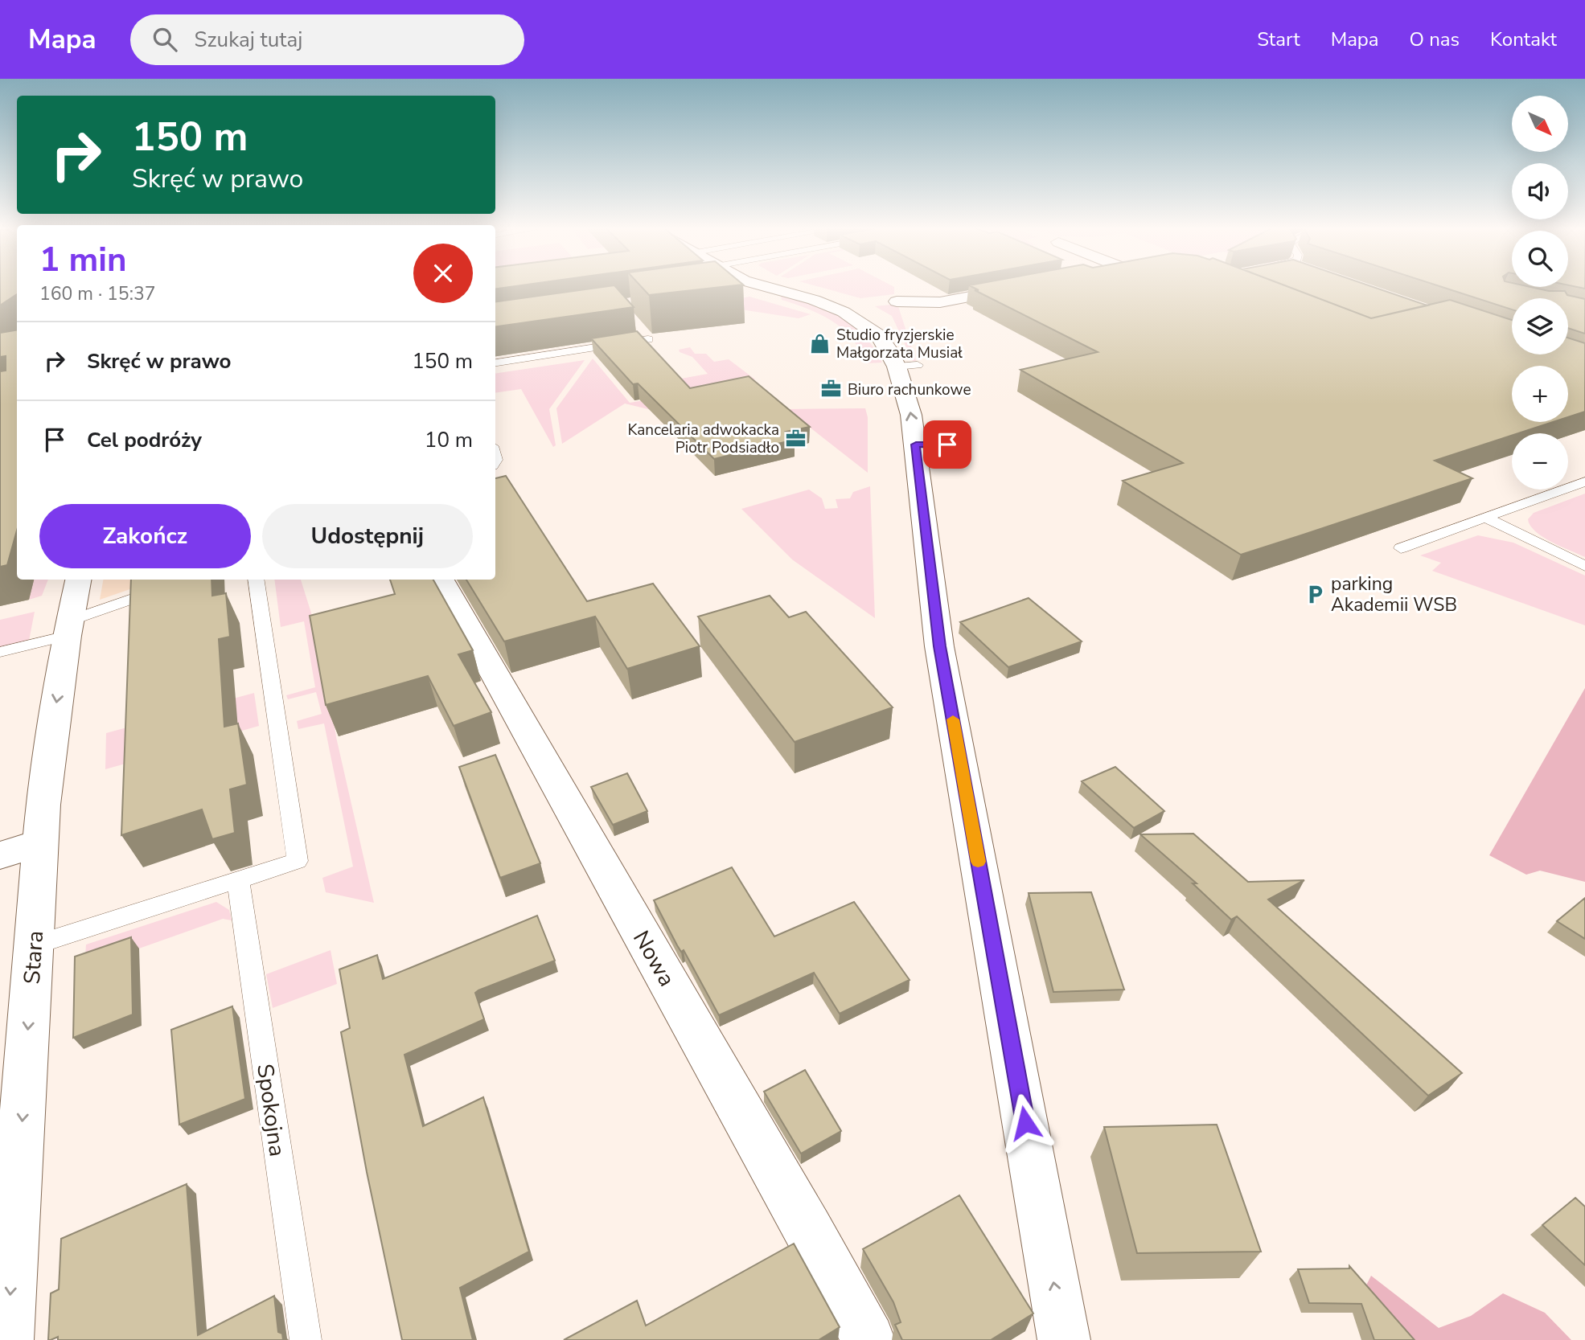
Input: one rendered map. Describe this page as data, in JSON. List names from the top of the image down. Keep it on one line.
{"streets":{"street":["Stara","Nowa"],"lane":["Spokojna"]},"one_way":["Stara"],"places":{"shop":["Studio fryzjerskie Małgorzata Musiał"],"office":["Biuro rachunkowe","Kancelaria adwokacka Piotr Podsiadło"],"parking":["parking Akademii WSB"]},"north":"bottom right","page":{"header":"Mapa","search":"Szukaj tutaj","nav":["Start","Mapa","O nas","Kontakt"],"map_buttons":["+","−"],"turn":["150 m","Skręć w prawo"],"heading":["1 min","160 m · 15:37"],"list":[{"name":"Skręć w prawo","value":"150 m"},{"name":"Cel podróży","value":"10 m"}],"buttons":["Zakończ","Udostępnij"]}}
